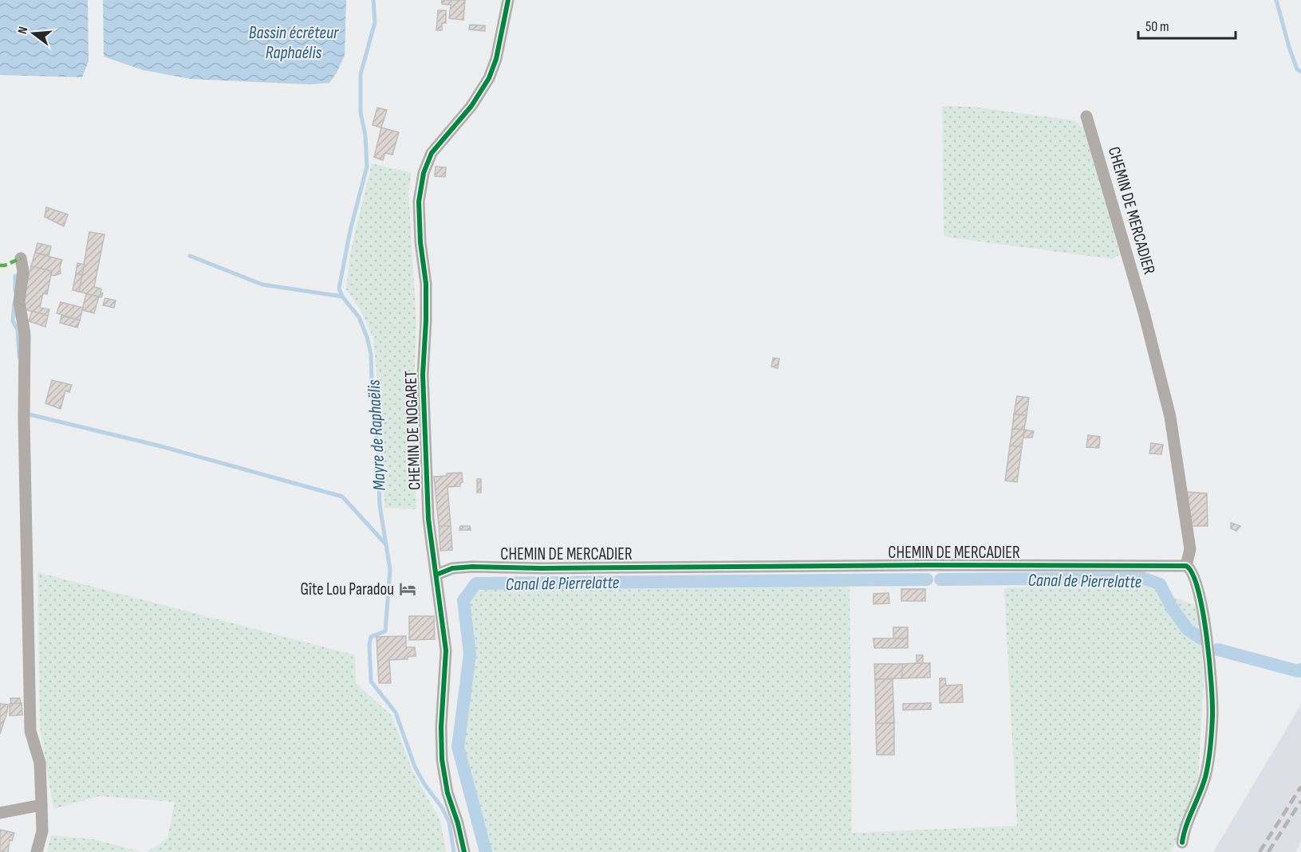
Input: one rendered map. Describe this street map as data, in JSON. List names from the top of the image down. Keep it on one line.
{"streets":{"street":["CHEMIN DE MERCADIER","CHEMIN DE NOGARET"]},"crossings":[["CHEMIN DE MERCADIER","CHEMIN DE NOGARET"]],"water":["Bassin écrêteur Raphaélis","Mayre de Raphaëlis","Canal de Pierrelatte"],"places":{"hotel":["Gîte Lou Paradou"]},"scale_bar":"50 m","north":"left"}
